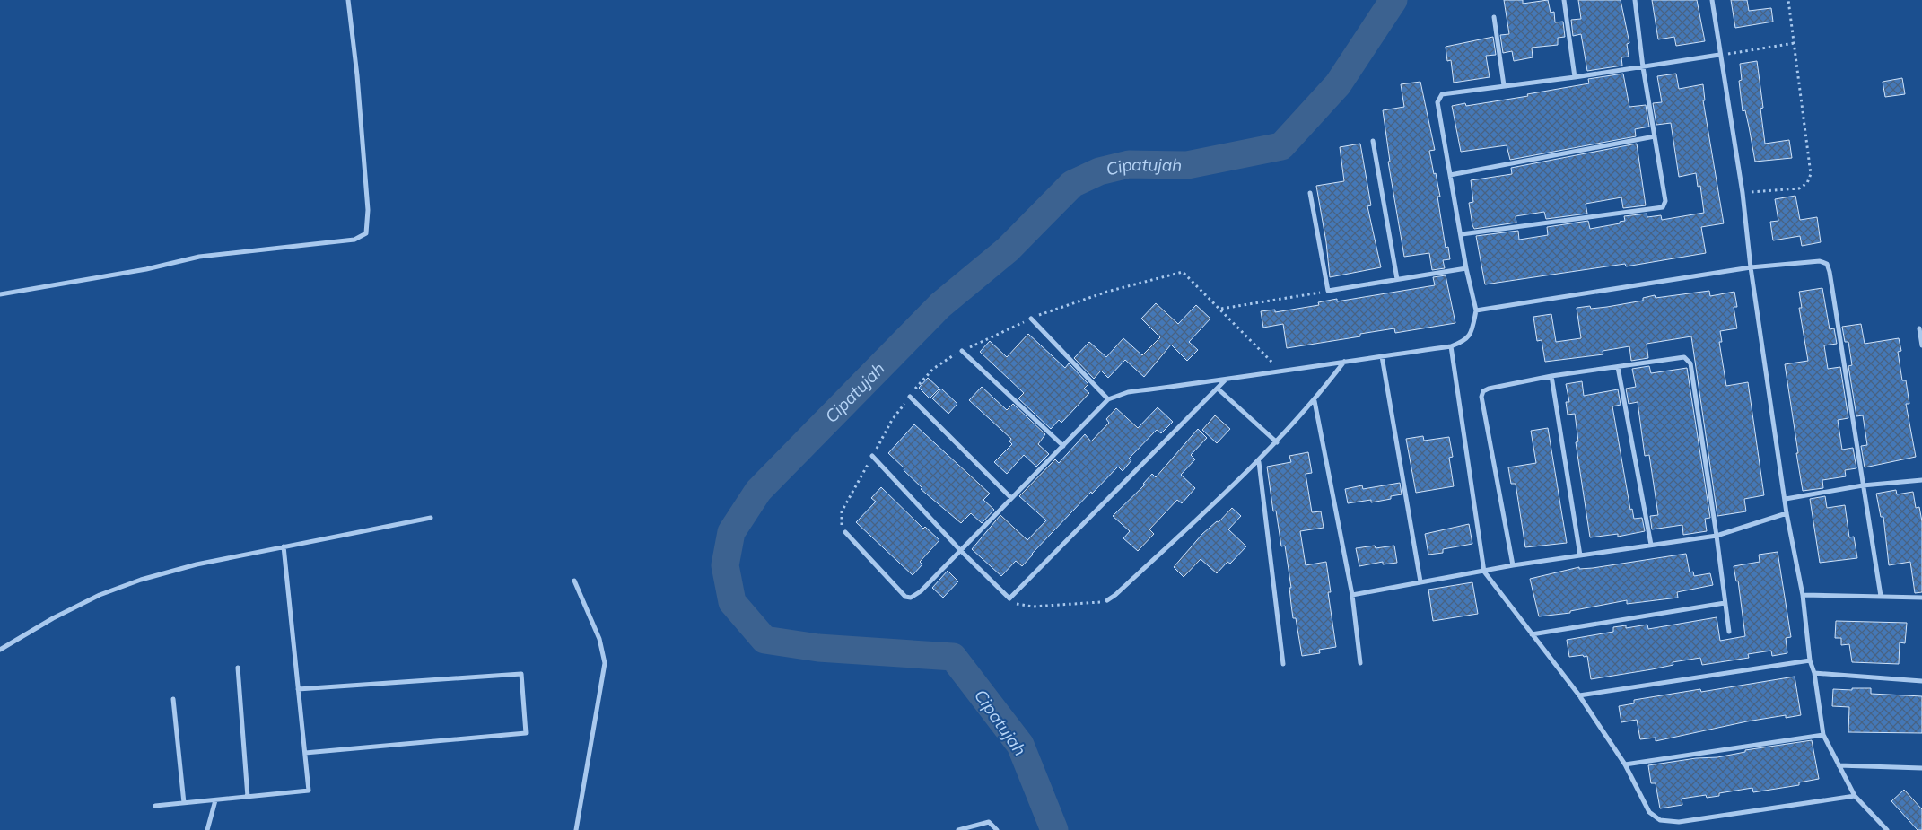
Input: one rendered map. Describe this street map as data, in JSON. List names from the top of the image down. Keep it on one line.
{"water":["Cipatujah"]}
